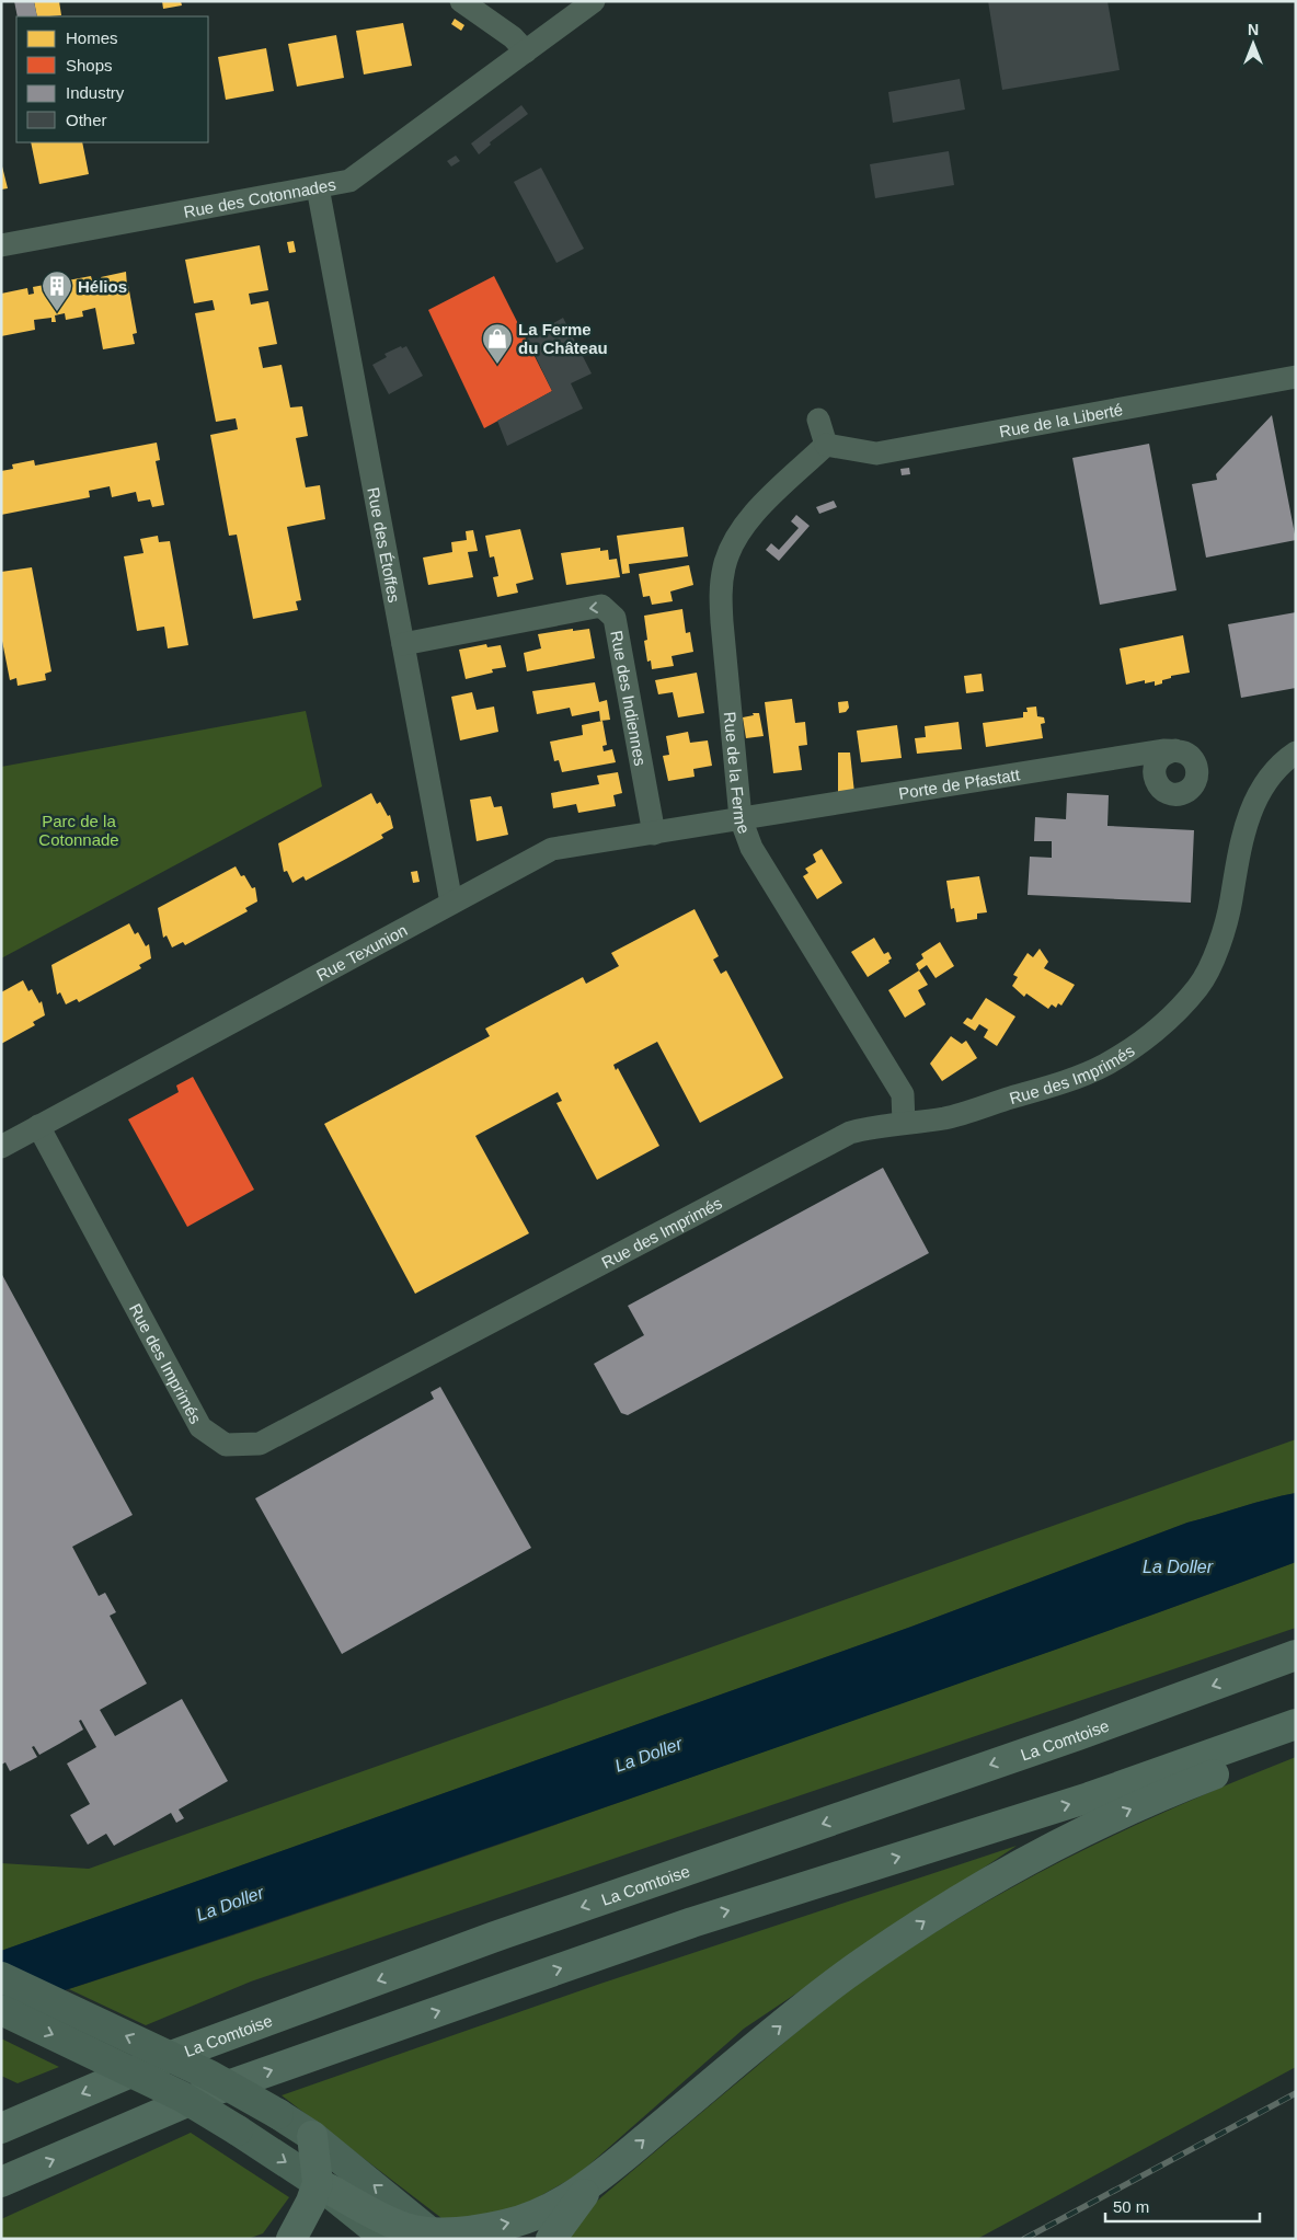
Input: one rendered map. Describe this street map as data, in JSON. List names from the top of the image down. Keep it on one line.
{"streets":{"highway":["La Comtoise"],"street":["Rue des Cotonnades","Rue de la Liberté","Rue des Étoffes","Rue des Indiennes","Rue de la Ferme","Porte de Pfastatt","Rue Texunion","Rue des Imprimés"]},"crossings":[["Rue des Cotonnades","Rue des Étoffes"],["Rue de la Liberté","Rue de la Ferme"],["Rue des Étoffes","Rue des Indiennes"],["Rue des Étoffes","Rue Texunion"],["Rue des Indiennes","Rue Texunion"],["Rue de la Ferme","Porte de Pfastatt"],["Rue de la Ferme","Rue Texunion"],["Rue de la Ferme","Rue des Imprimés"],["Porte de Pfastatt","Rue Texunion"],["Rue Texunion","Rue des Imprimés"]],"water":["La Doller"],"parks":["Parc de la Cotonnade"],"places":{"building":["Hélios"],"shop":["La Ferme du Château"]},"legend":["Homes","Shops","Industry","Other"],"scale_bar":"50 m","north":"top"}
